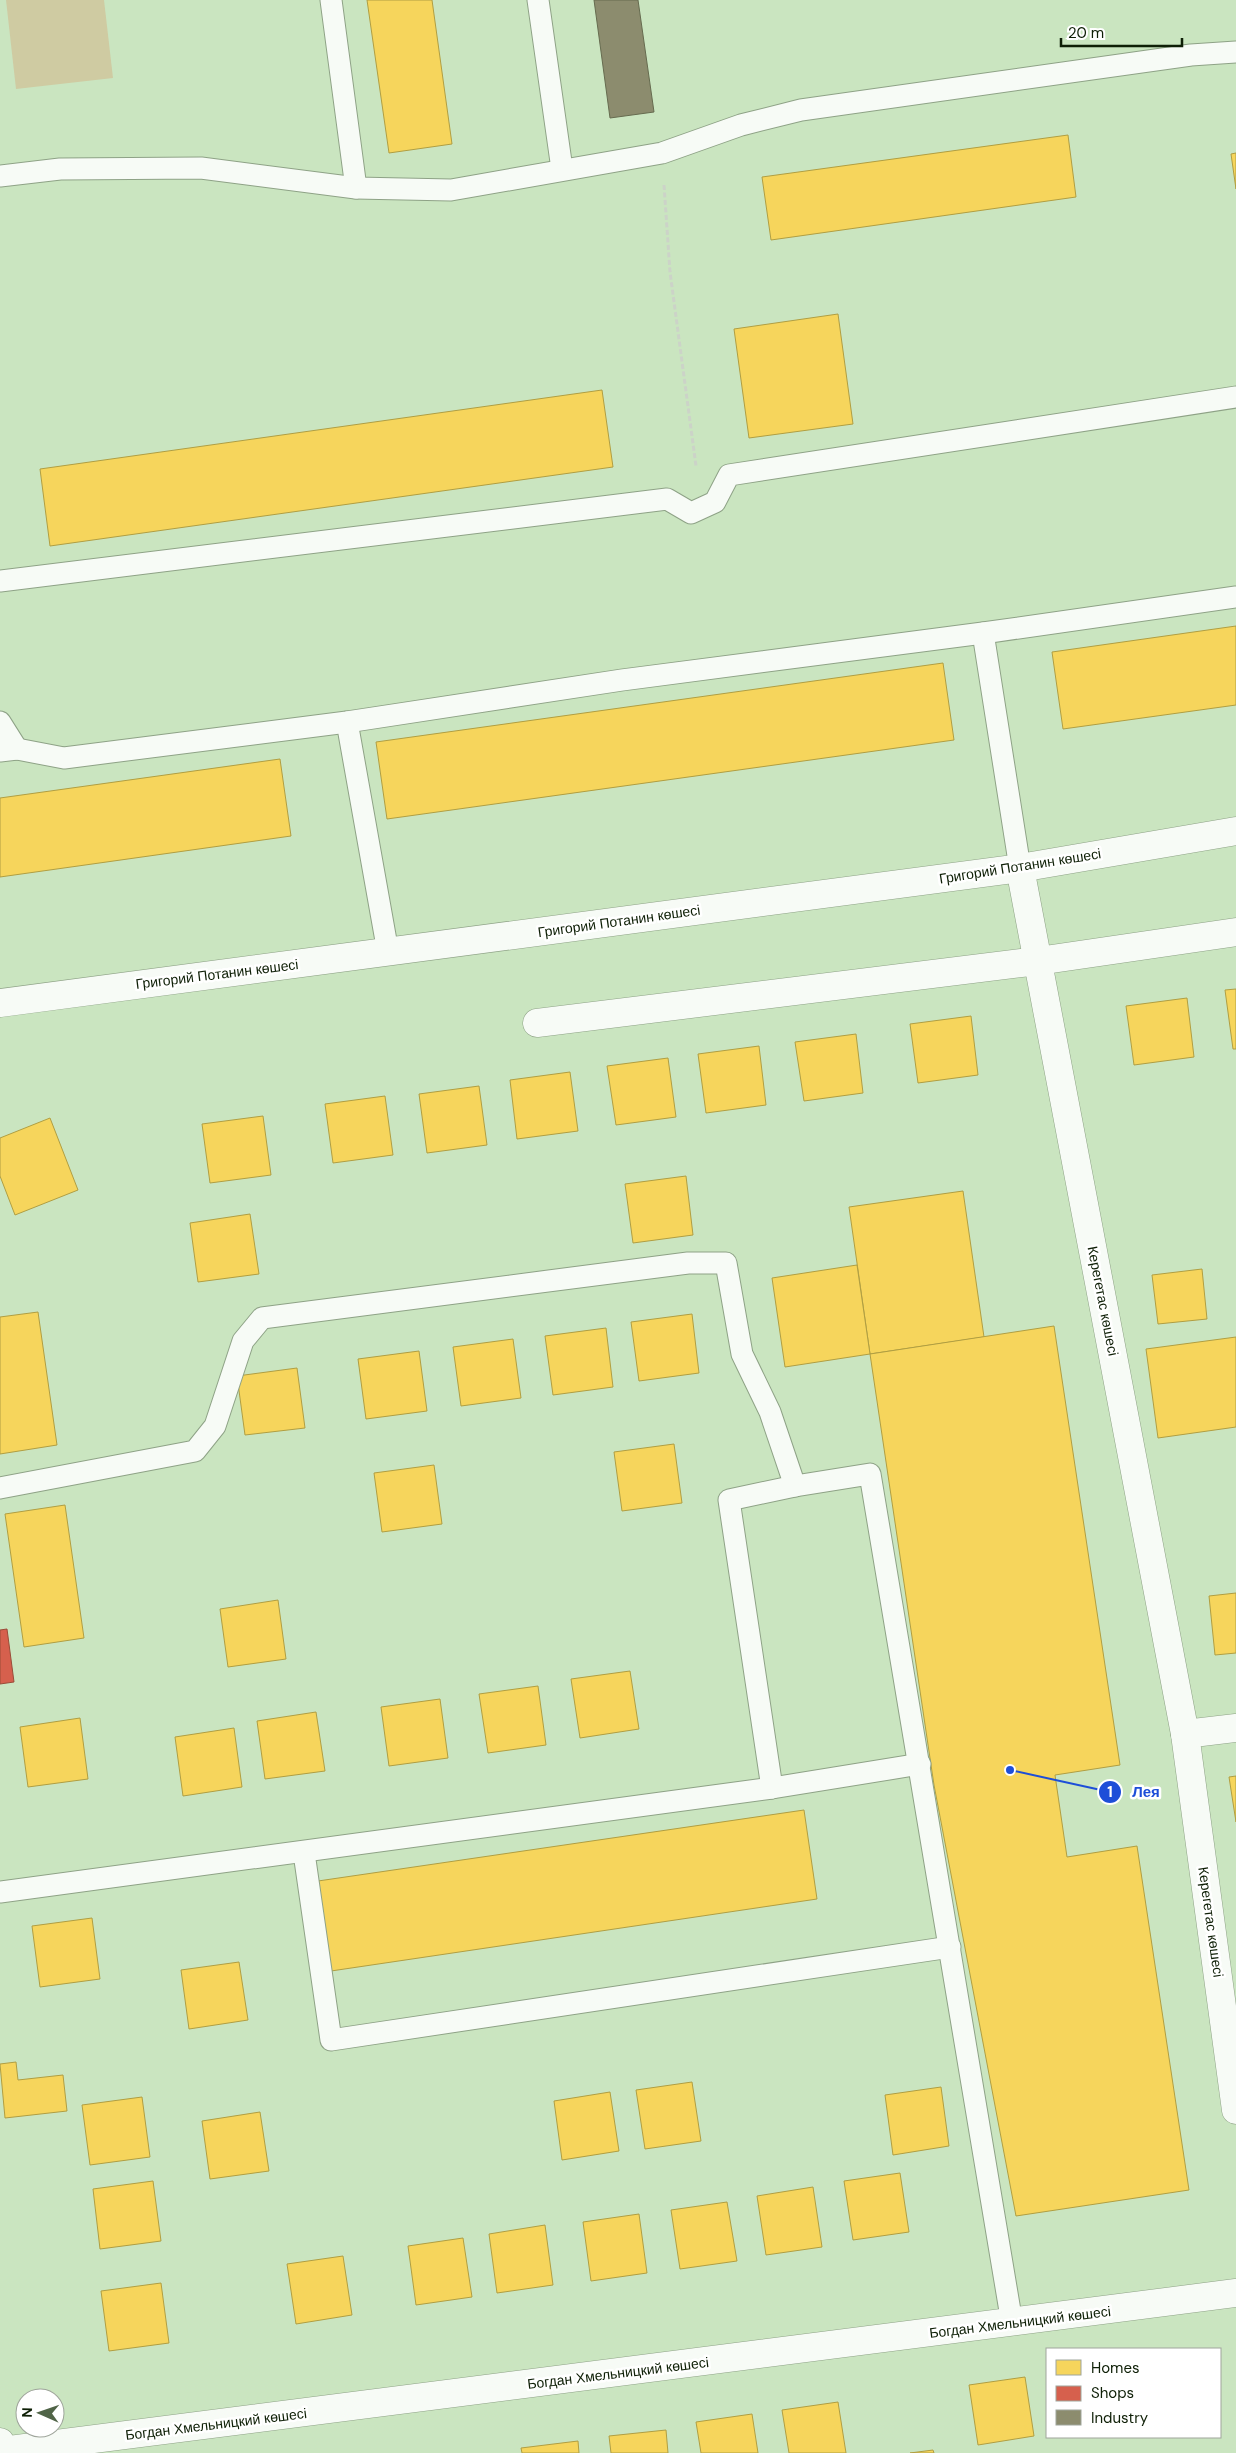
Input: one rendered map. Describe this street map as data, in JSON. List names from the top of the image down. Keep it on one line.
{"streets":{"street":["Григорий Потанин көшесі","Керегетас көшесі","Богдан Хмельницкий көшесі"]},"crossings":[["Григорий Потанин көшесі","Керегетас көшесі"]],"places":["Лея"],"legend":["Homes","Shops","Industry"],"scale_bar":"20 m","north":"left"}
